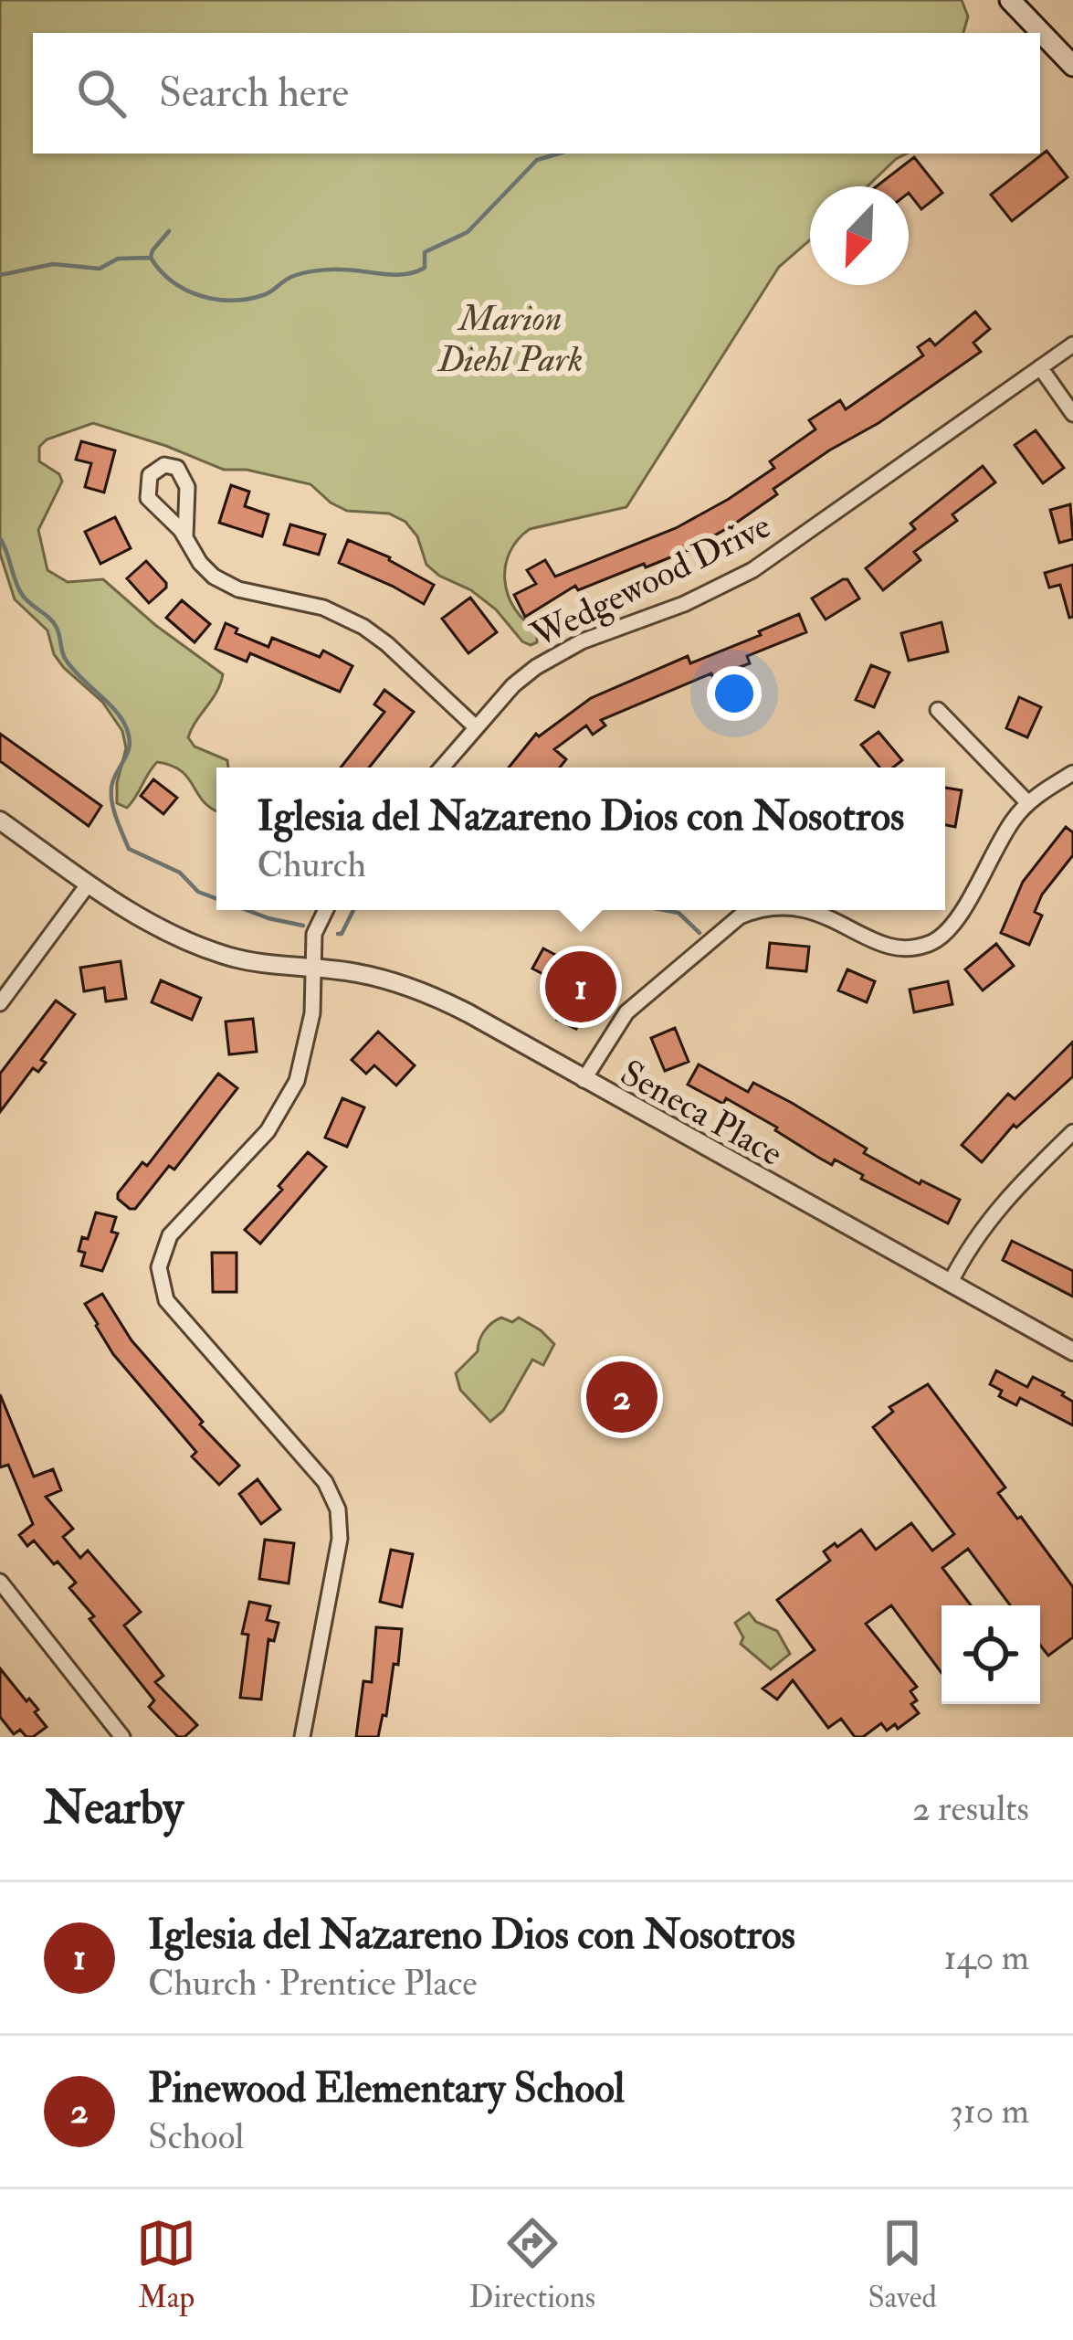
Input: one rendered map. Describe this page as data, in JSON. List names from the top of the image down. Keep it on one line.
{"streets":{"street":["Wedgewood Drive","Seneca Place"]},"parks":["Marion Diehl Park"],"north":"bottom left","page":{"search":"Search here","popup":["Iglesia del Nazareno Dios con Nosotros","Church"],"pins":["1","2"],"heading":["Nearby","2 results"],"list":[{"mark":"1","name":"Iglesia del Nazareno Dios con Nosotros","note":"Church · Prentice Place","value":"140 m"},{"mark":"2","name":"Pinewood Elementary School","note":"School","value":"310 m"}],"nav":["Map","Directions","Saved"]}}
